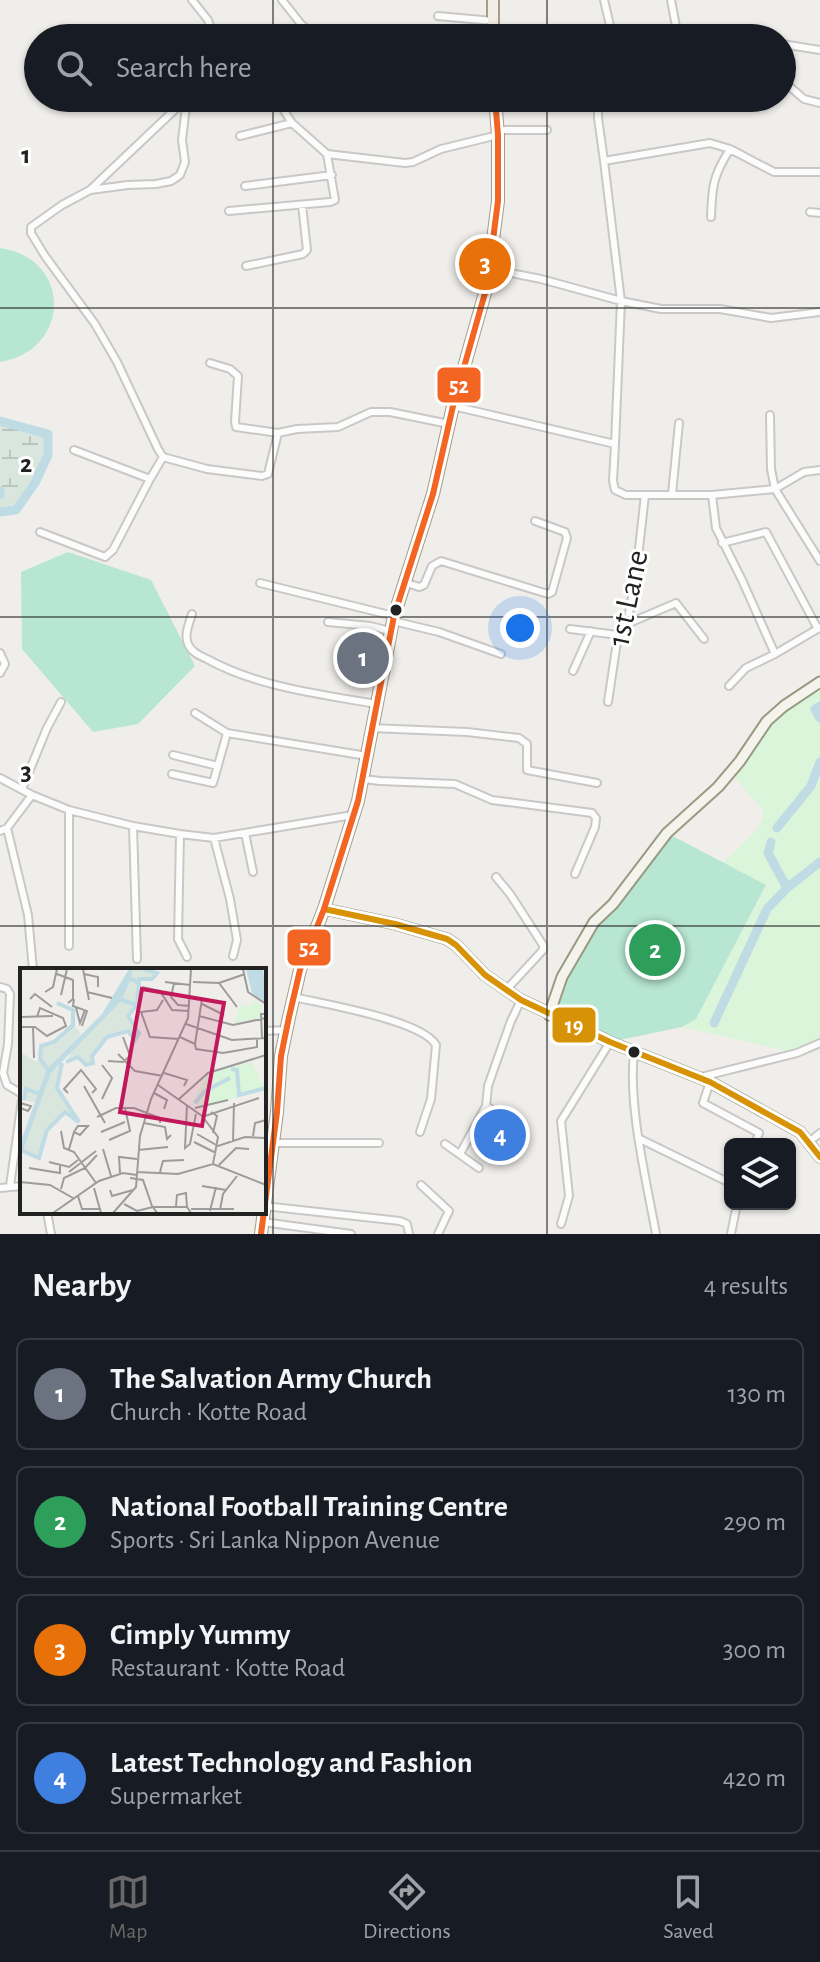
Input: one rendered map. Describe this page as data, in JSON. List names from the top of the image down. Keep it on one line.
{"streets":{"street":["1st Lane"]},"lines":["transit line 52","transit line 19"],"page":{"search":"Search here","pins":["3","1","2","4"],"heading":["Nearby","4 results"],"list":[{"mark":"1","name":"The Salvation Army Church","note":"Church · Kotte Road","value":"130 m"},{"mark":"2","name":"National Football Training Centre","note":"Sports · Sri Lanka Nippon Avenue","value":"290 m"},{"mark":"3","name":"Cimply Yummy","note":"Restaurant · Kotte Road","value":"300 m"},{"mark":"4","name":"Latest Technology and Fashion","note":"Supermarket","value":"420 m"}],"nav":["Map","Directions","Saved"]},"grid":{"rows":["1","2","3"]}}
